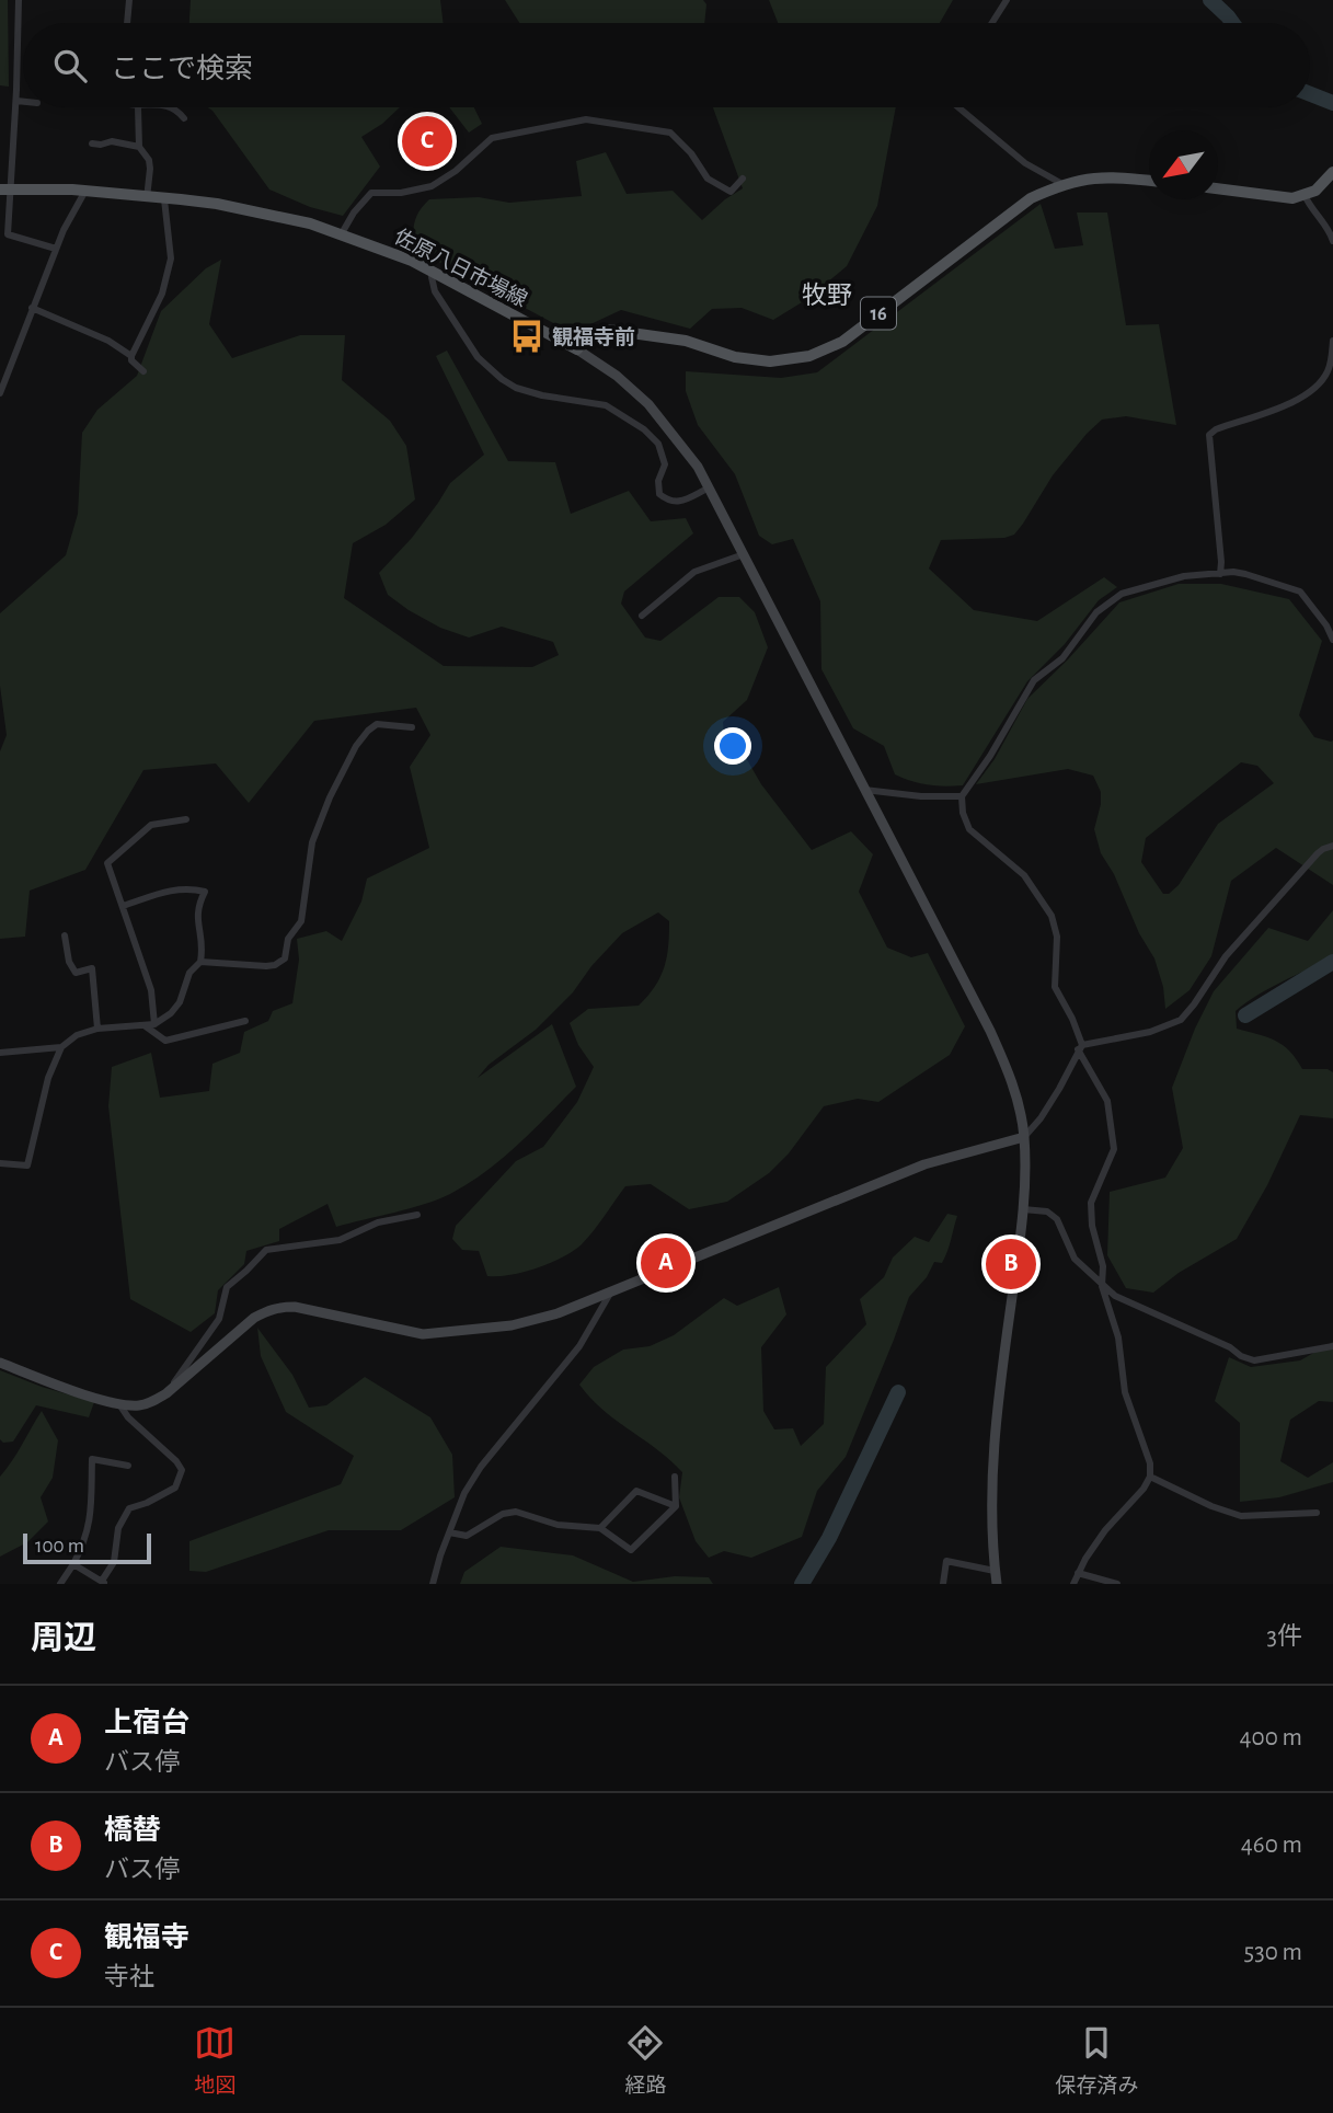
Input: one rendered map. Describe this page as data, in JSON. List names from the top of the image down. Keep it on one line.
{"streets":{"main road":["佐原八日市場線","16"]},"crossings":[["佐原八日市場線","16"]],"districts":["牧野"],"places":{"bus stop":["観福寺前"]},"scale_bar":"100 m","north":"bottom left","page":{"search":"ここで検索","pins":["C","A","B"],"scale":"100 m","heading":["周辺","3件"],"list":[{"mark":"A","name":"上宿台","note":"バス停","value":"400 m"},{"mark":"B","name":"橋替","note":"バス停","value":"460 m"},{"mark":"C","name":"観福寺","note":"寺社","value":"530 m"}],"nav":["地図","経路","保存済み"]}}
